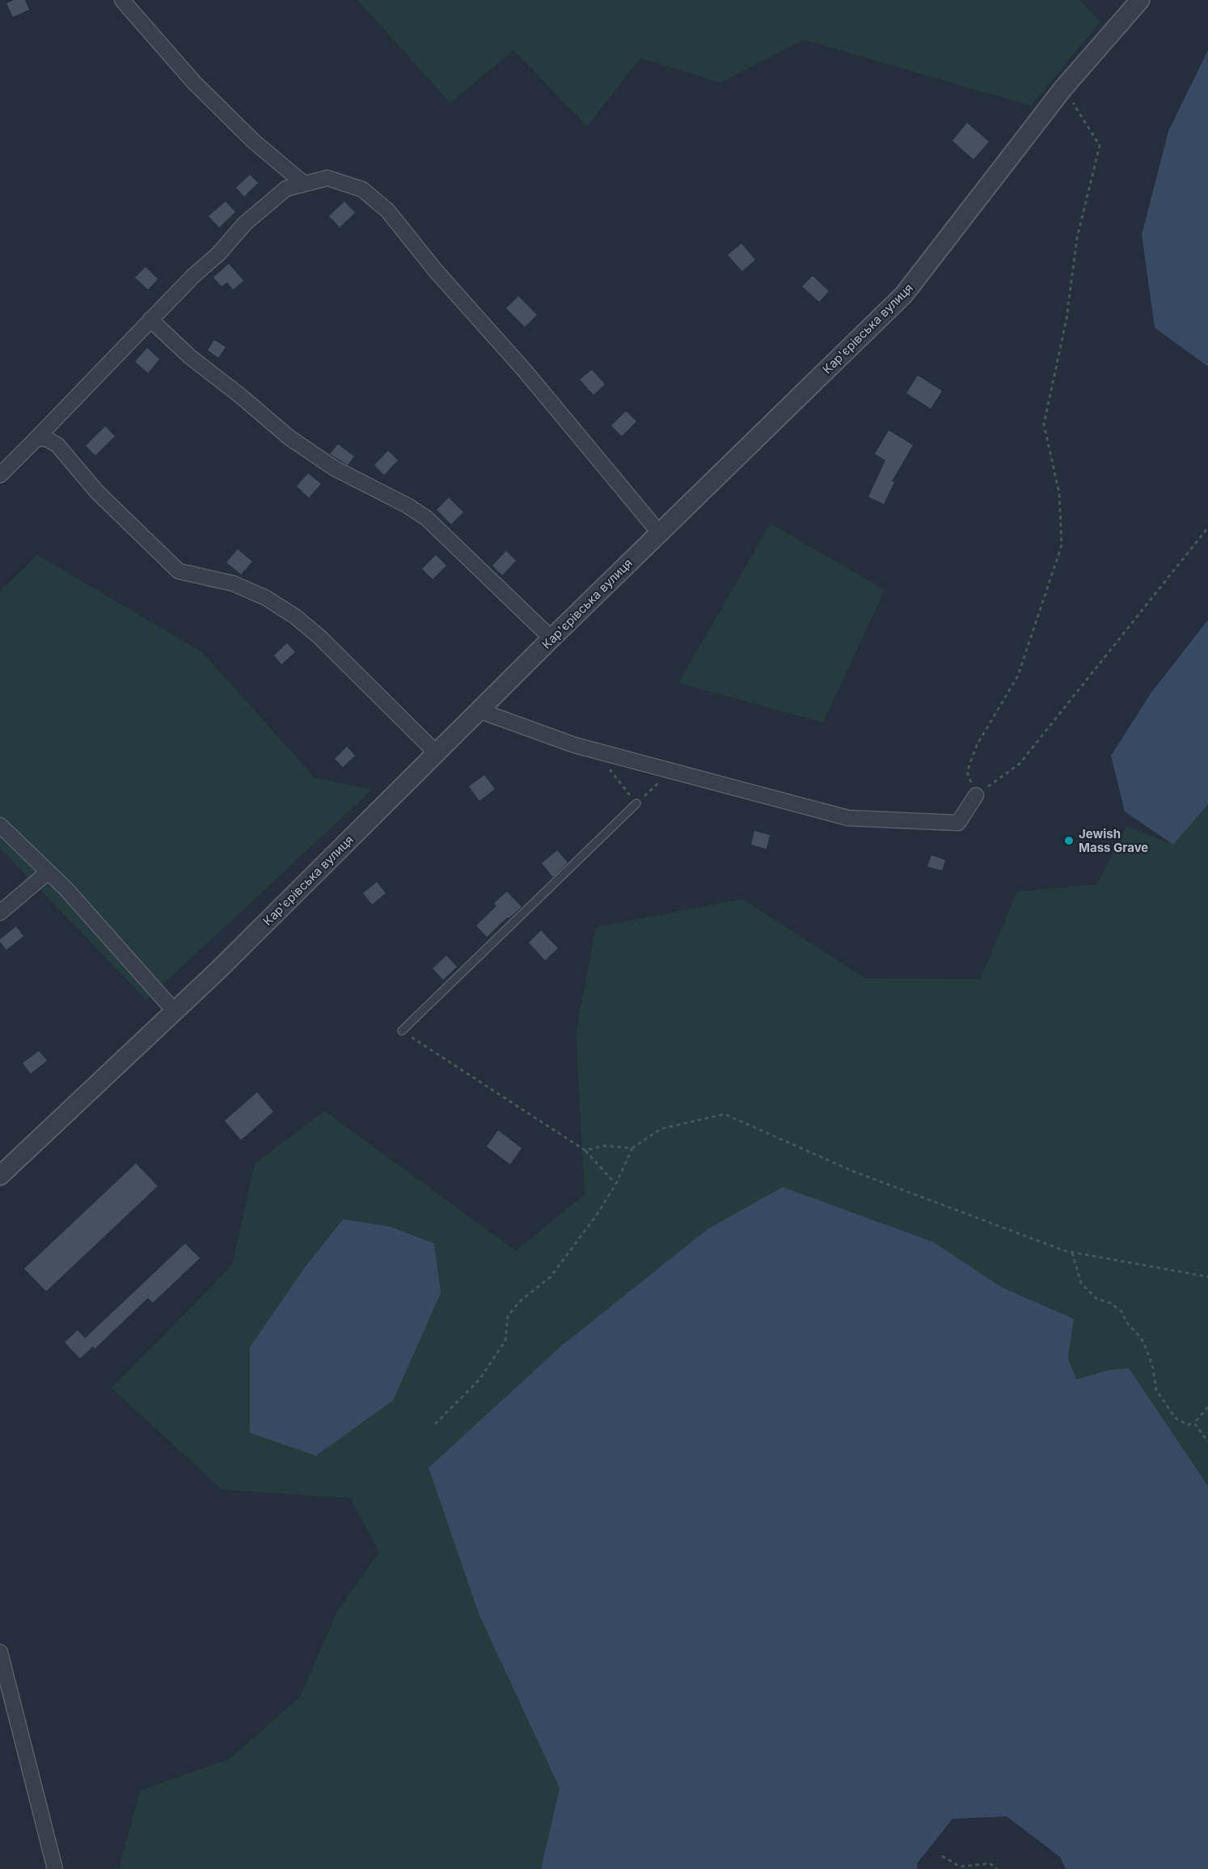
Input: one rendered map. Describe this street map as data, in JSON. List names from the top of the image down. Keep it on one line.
{"streets":{"street":["Кар'єрівська вулиця"]},"places":["Jewish Mass Grave"]}
